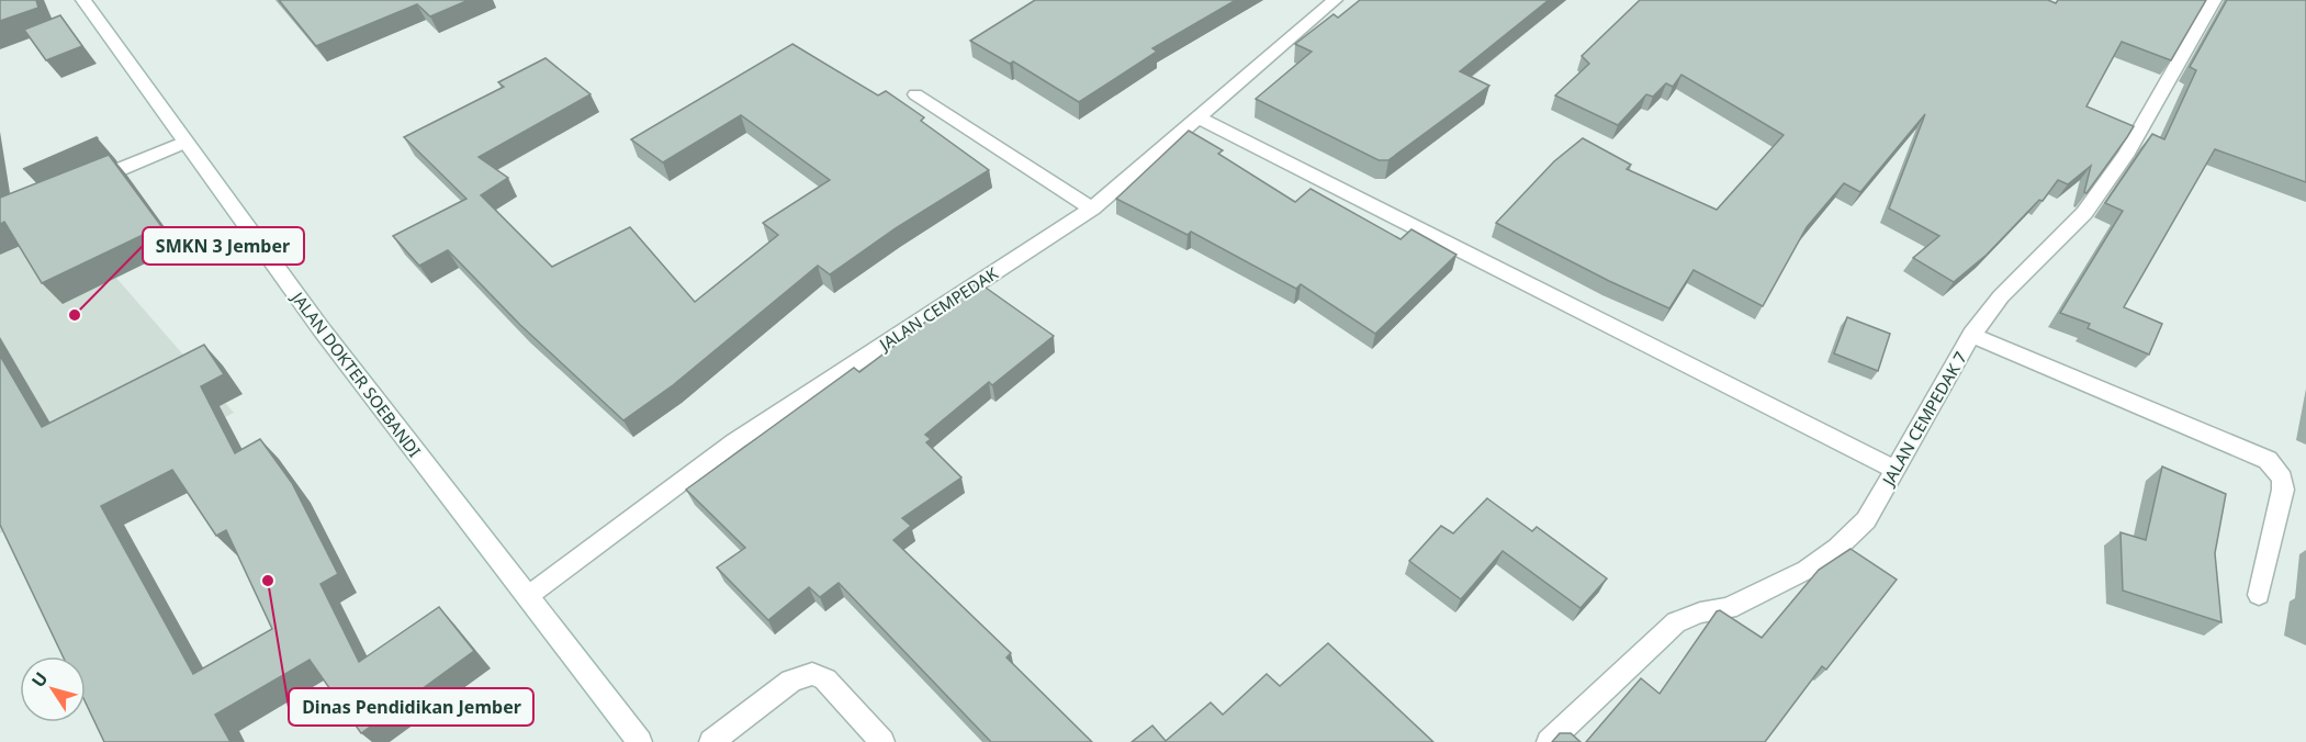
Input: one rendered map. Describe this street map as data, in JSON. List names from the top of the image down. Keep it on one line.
{"streets":{"street":["JALAN CEMPEDAK","JALAN DOKTER SOEBANDI","JALAN CEMPEDAK 7"]},"crossings":[["JALAN CEMPEDAK","JALAN DOKTER SOEBANDI"]],"places":["SMKN 3 Jember","Dinas Pendidikan Jember"],"north":"top left"}
